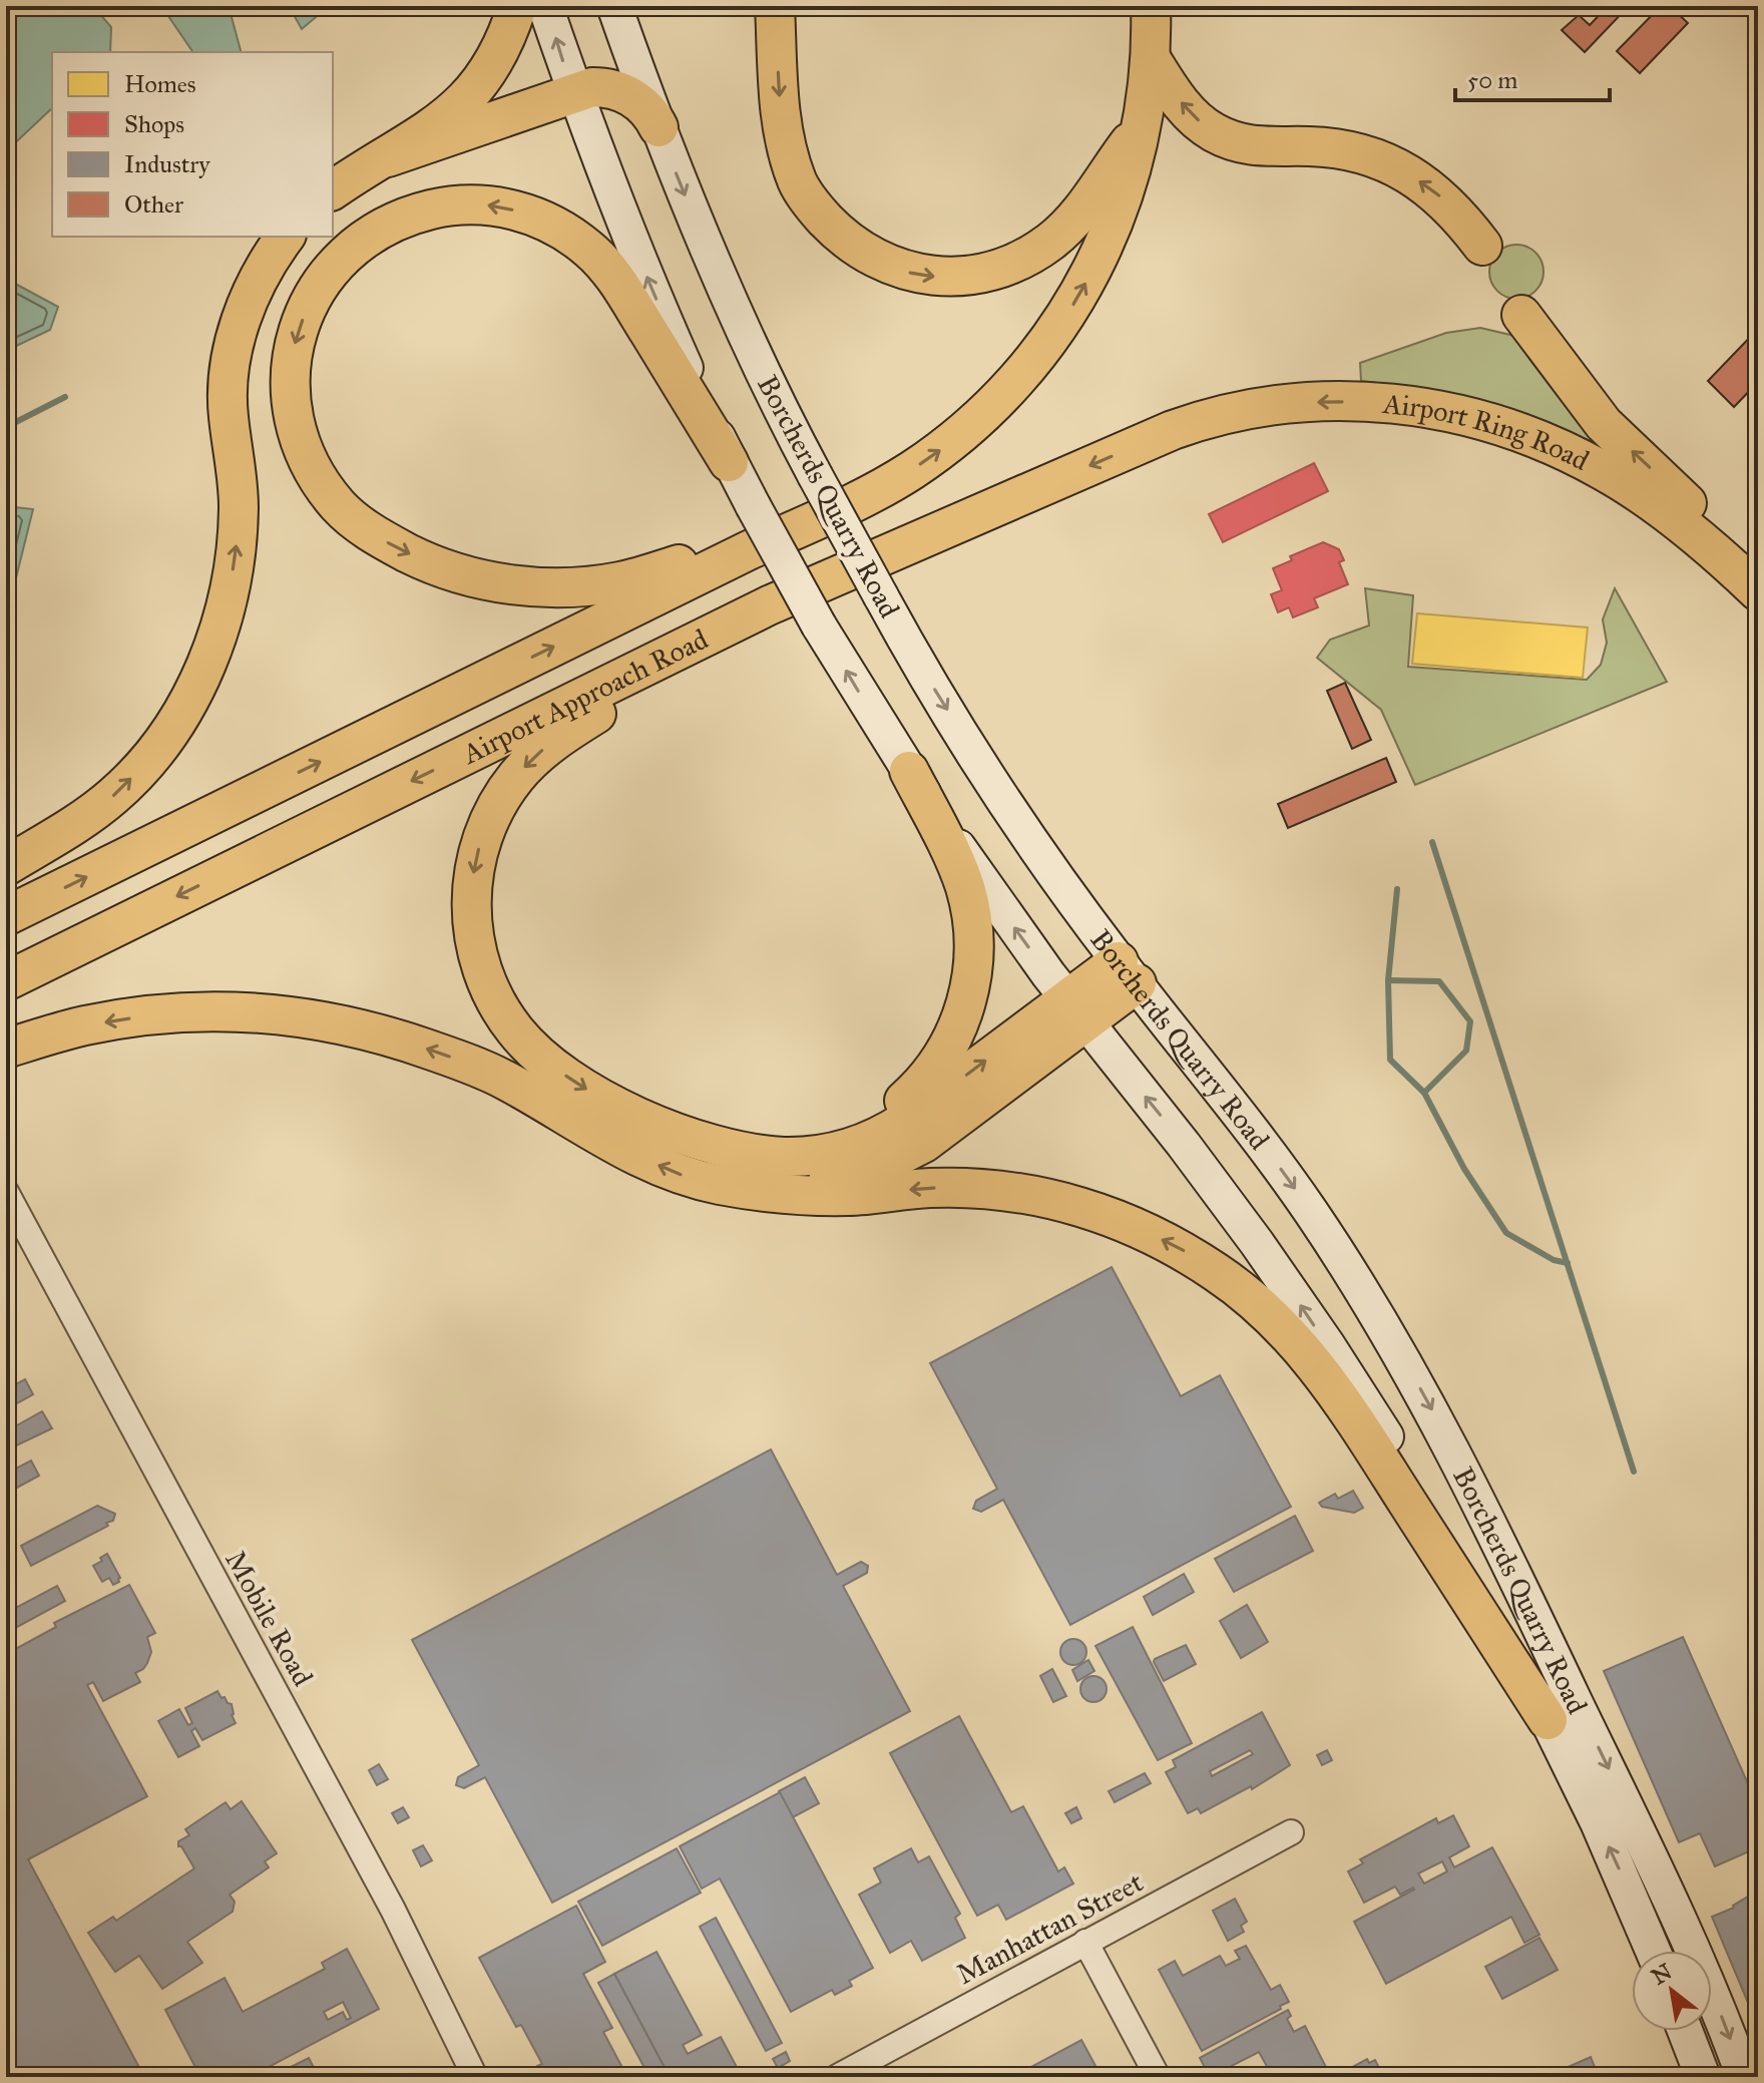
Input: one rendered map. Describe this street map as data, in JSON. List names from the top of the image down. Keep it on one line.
{"streets":{"main road":["Airport Ring Road","Borcherds Quarry Road","Airport Approach Road"],"street":["Mobile Road","Manhattan Street"]},"crossings":[["Airport Ring Road","Airport Approach Road"]],"legend":["Homes","Shops","Industry","Other"],"scale_bar":"50 m","north":"top left"}
